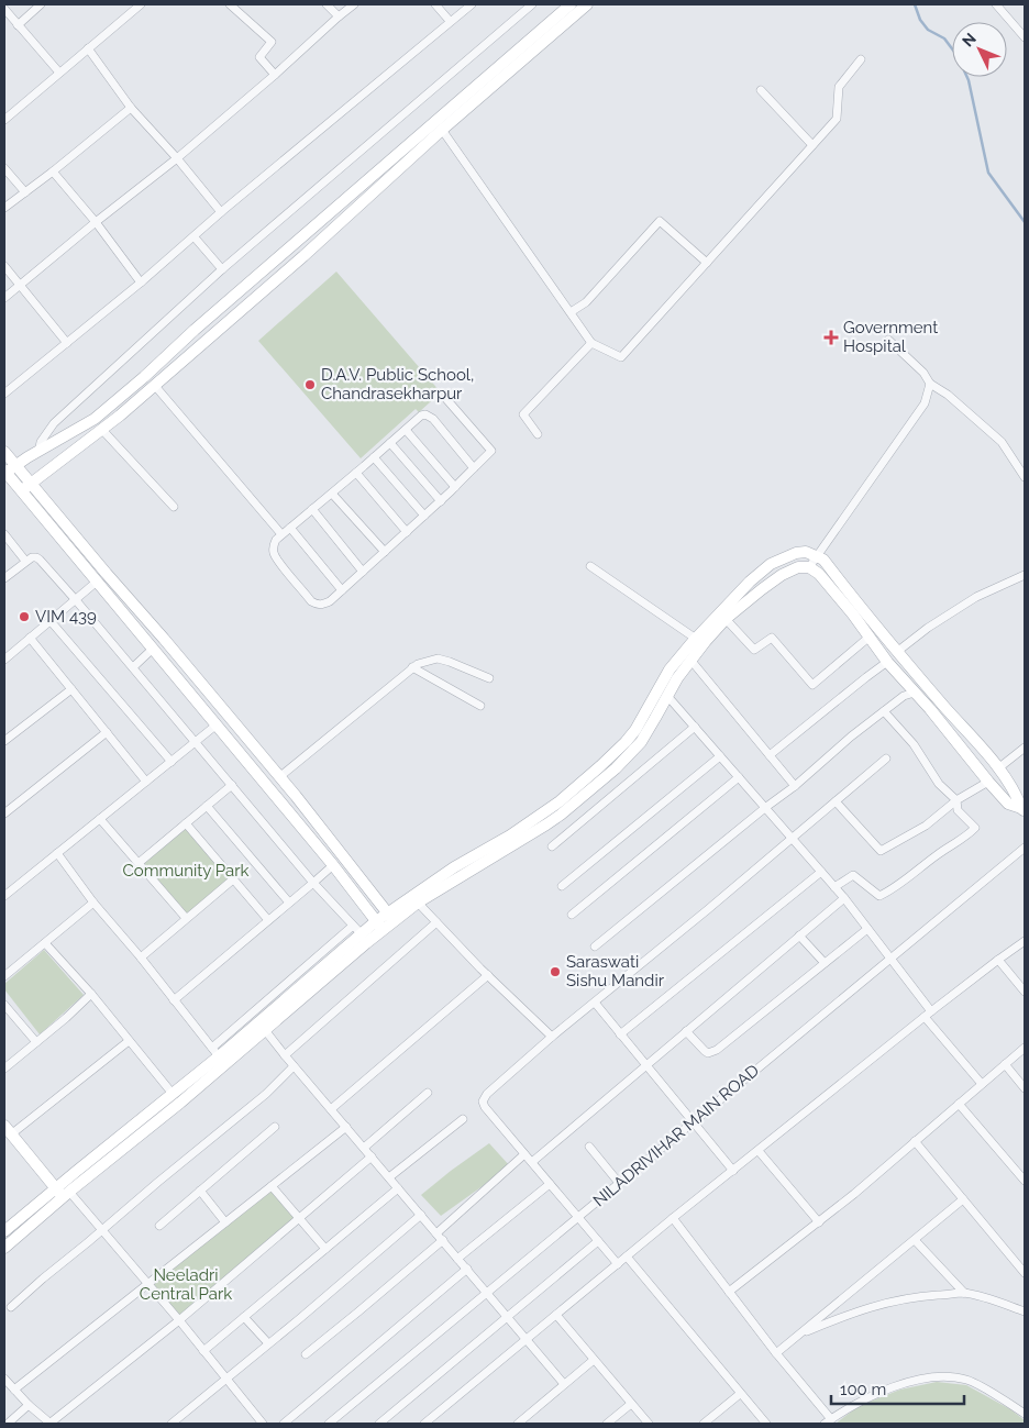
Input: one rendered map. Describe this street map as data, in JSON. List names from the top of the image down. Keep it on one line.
{"streets":{"street":["NILADRIVIHAR MAIN ROAD"]},"parks":["Community Park","Neeladri Central Park"],"places":{"health":["Government Hospital"],"other":["D.A.V. Public School, Chandrasekharpur","VIM 439","Saraswati Sishu Mandir"]},"scale_bar":"100 m","north":"top left"}
